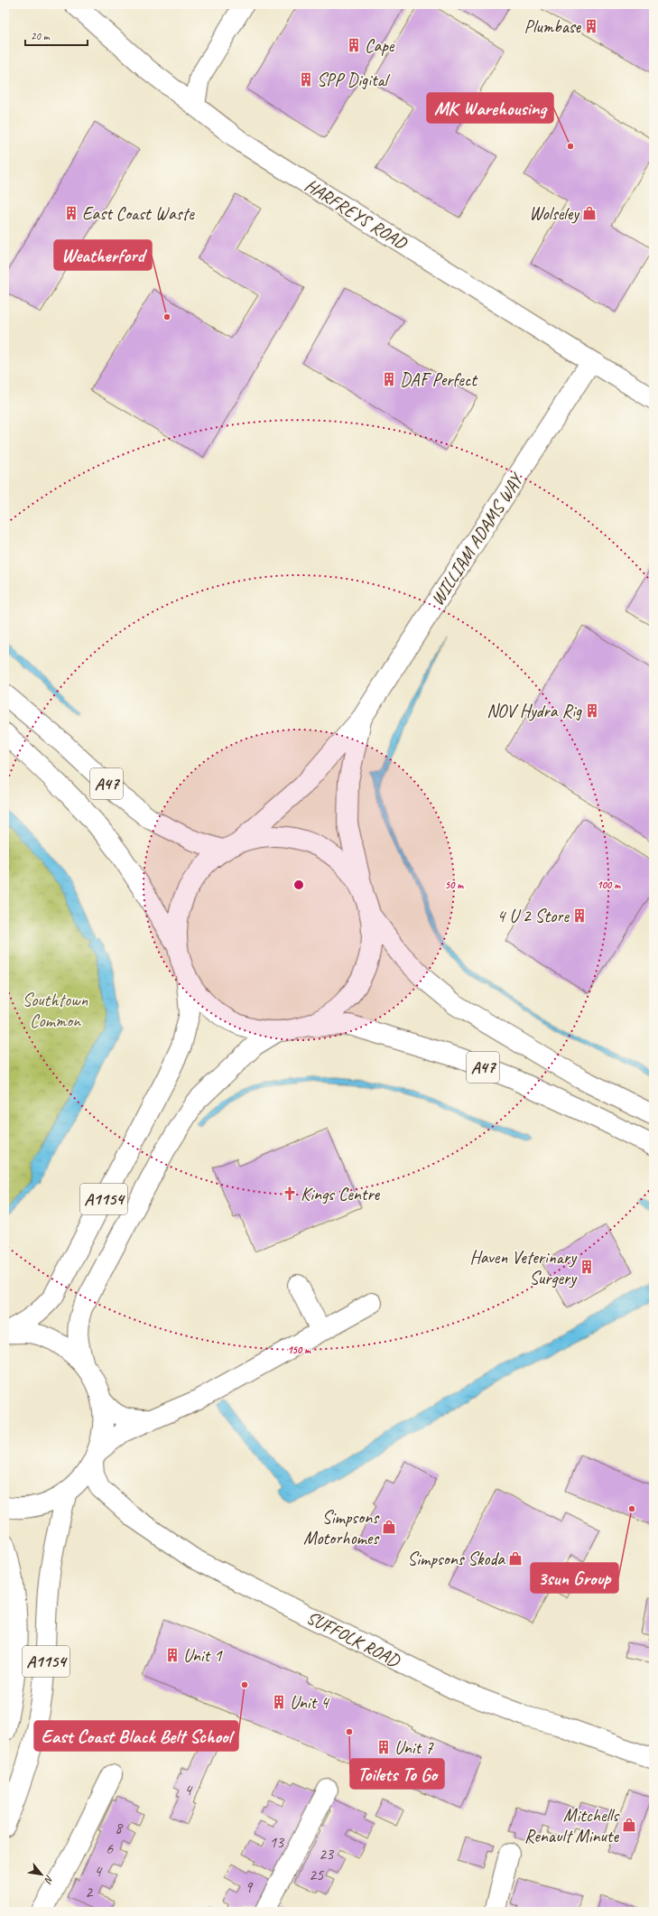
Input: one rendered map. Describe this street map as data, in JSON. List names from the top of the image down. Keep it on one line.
{"streets":{"main road":["HARFREYS ROAD","WILLIAM ADAMS WAY","A47","A1154","SUFFOLK ROAD"]},"crossings":[["HARFREYS ROAD","WILLIAM ADAMS WAY"],["WILLIAM ADAMS WAY","A47"],["A1154","SUFFOLK ROAD"]],"parks":["Southtown Common"],"places":{"building":["Plumbase","Cape","SPP Digital","East Coast Waste","DAF Perfect","NOV Hydra Rig","4 U 2 Store","Haven Veterinary Surgery","Unit 1","Unit 4","Unit 7"],"other":["MK Warehousing","Weatherford","3sun Group","East Coast Black Belt School","Toilets To Go"],"shop":["Wolseley","Simpsons Motorhomes","Simpsons Skoda","Mitchells Renault Minute"],"church":["Kings Centre"]},"house_numbers":["4","8","13","6","23","4","25","9","2"],"scale_bar":"20 m","north":"bottom right","rings":["50 m","100 m","150 m"]}
